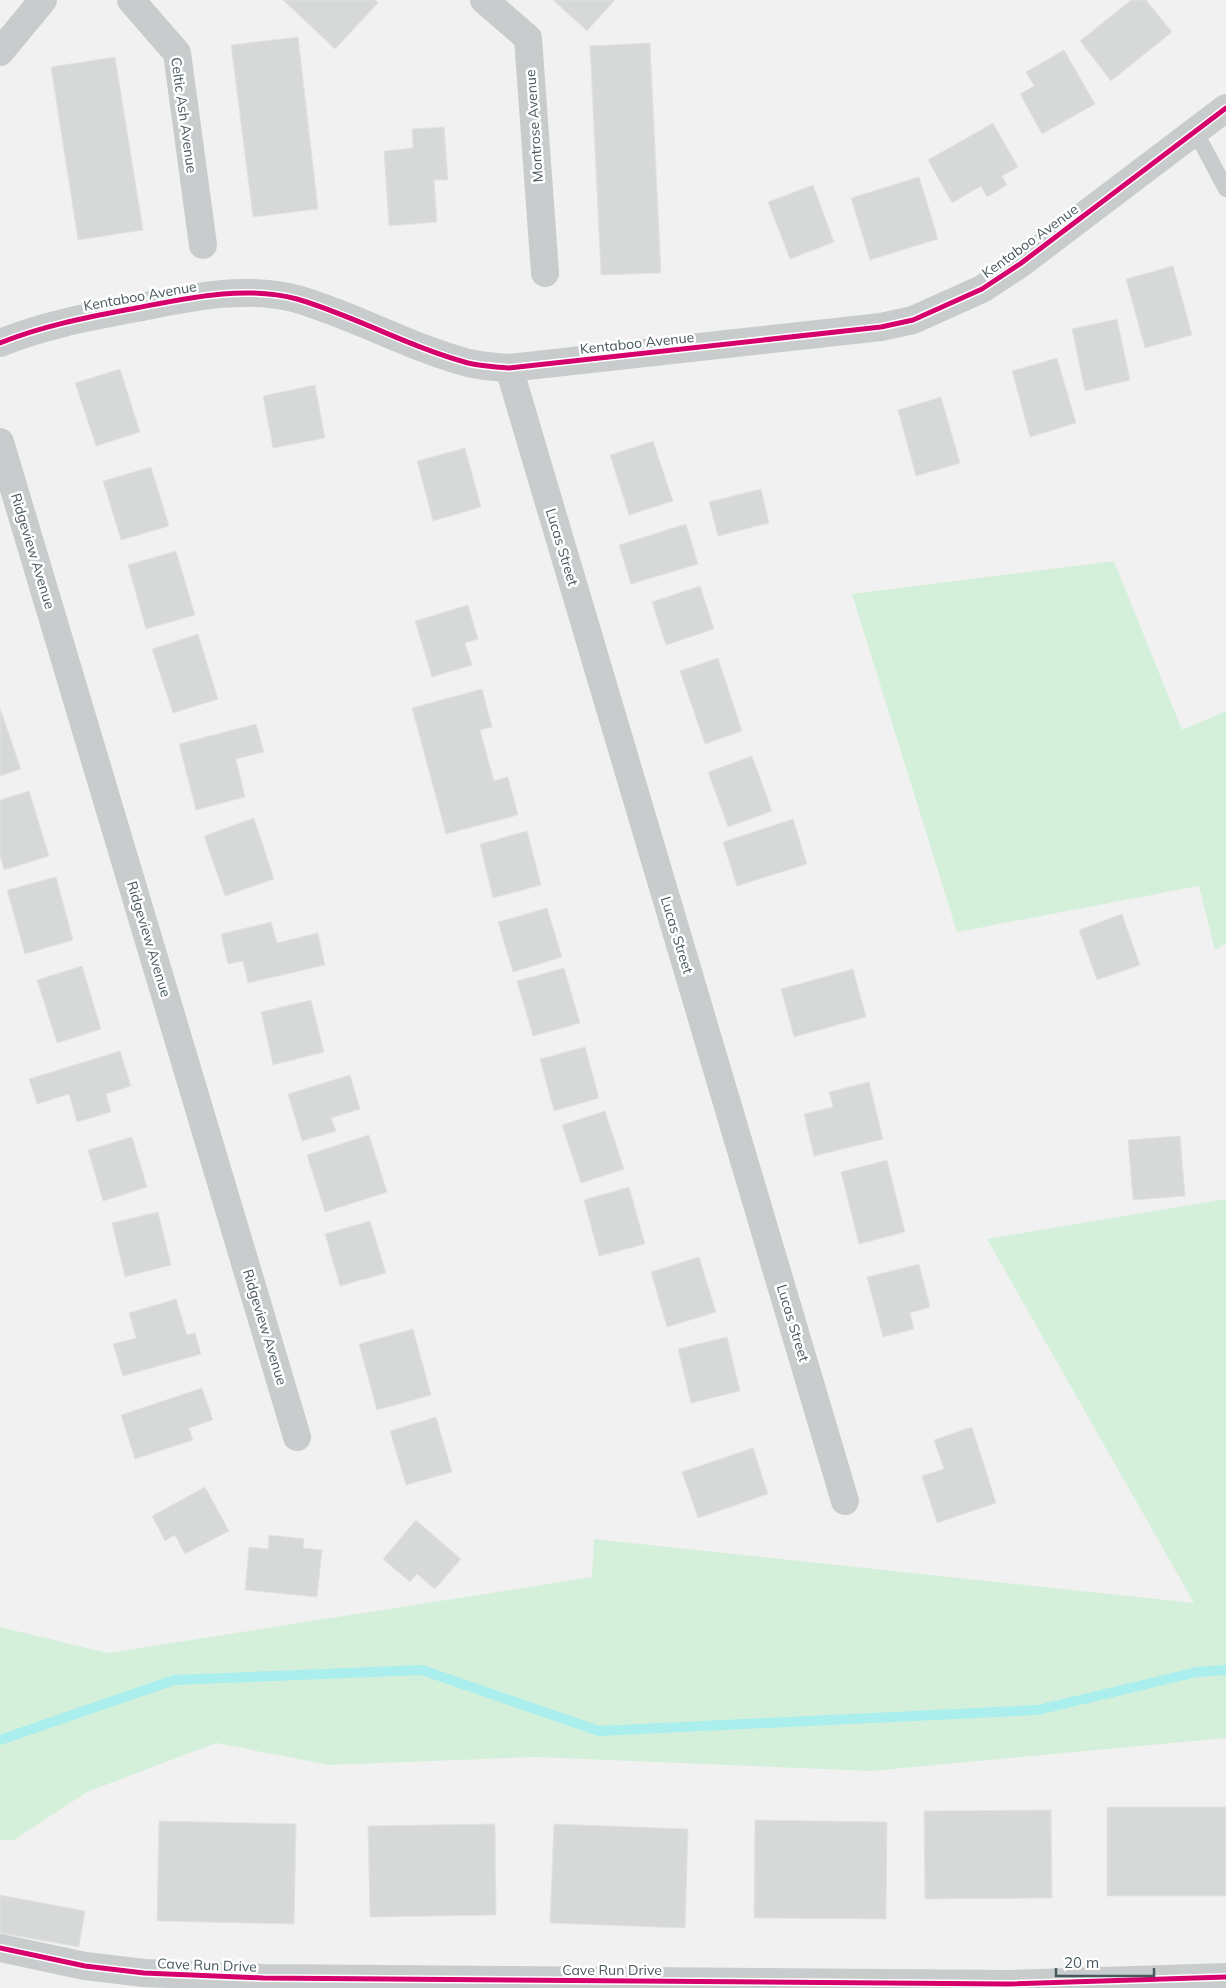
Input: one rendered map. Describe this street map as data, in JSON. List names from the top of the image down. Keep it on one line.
{"streets":{"street":["Celtic Ash Avenue","Montrose Avenue","Kentaboo Avenue","Lucas Street","Ridgeview Avenue","Cave Run Drive"]},"crossings":[["Kentaboo Avenue","Lucas Street"]],"scale_bar":"20 m"}
